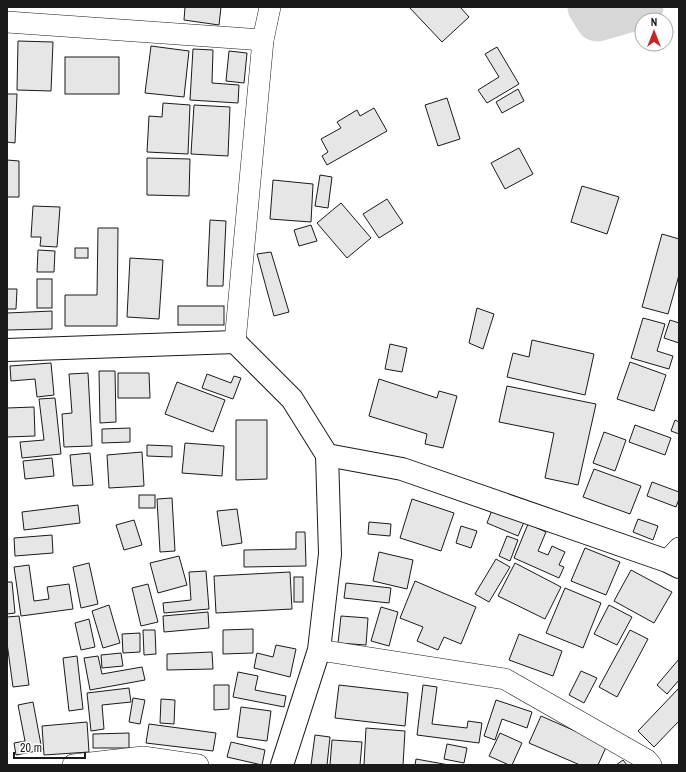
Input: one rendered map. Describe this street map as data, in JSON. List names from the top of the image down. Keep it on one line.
{"scale_bar":"20 m","north":"top"}
